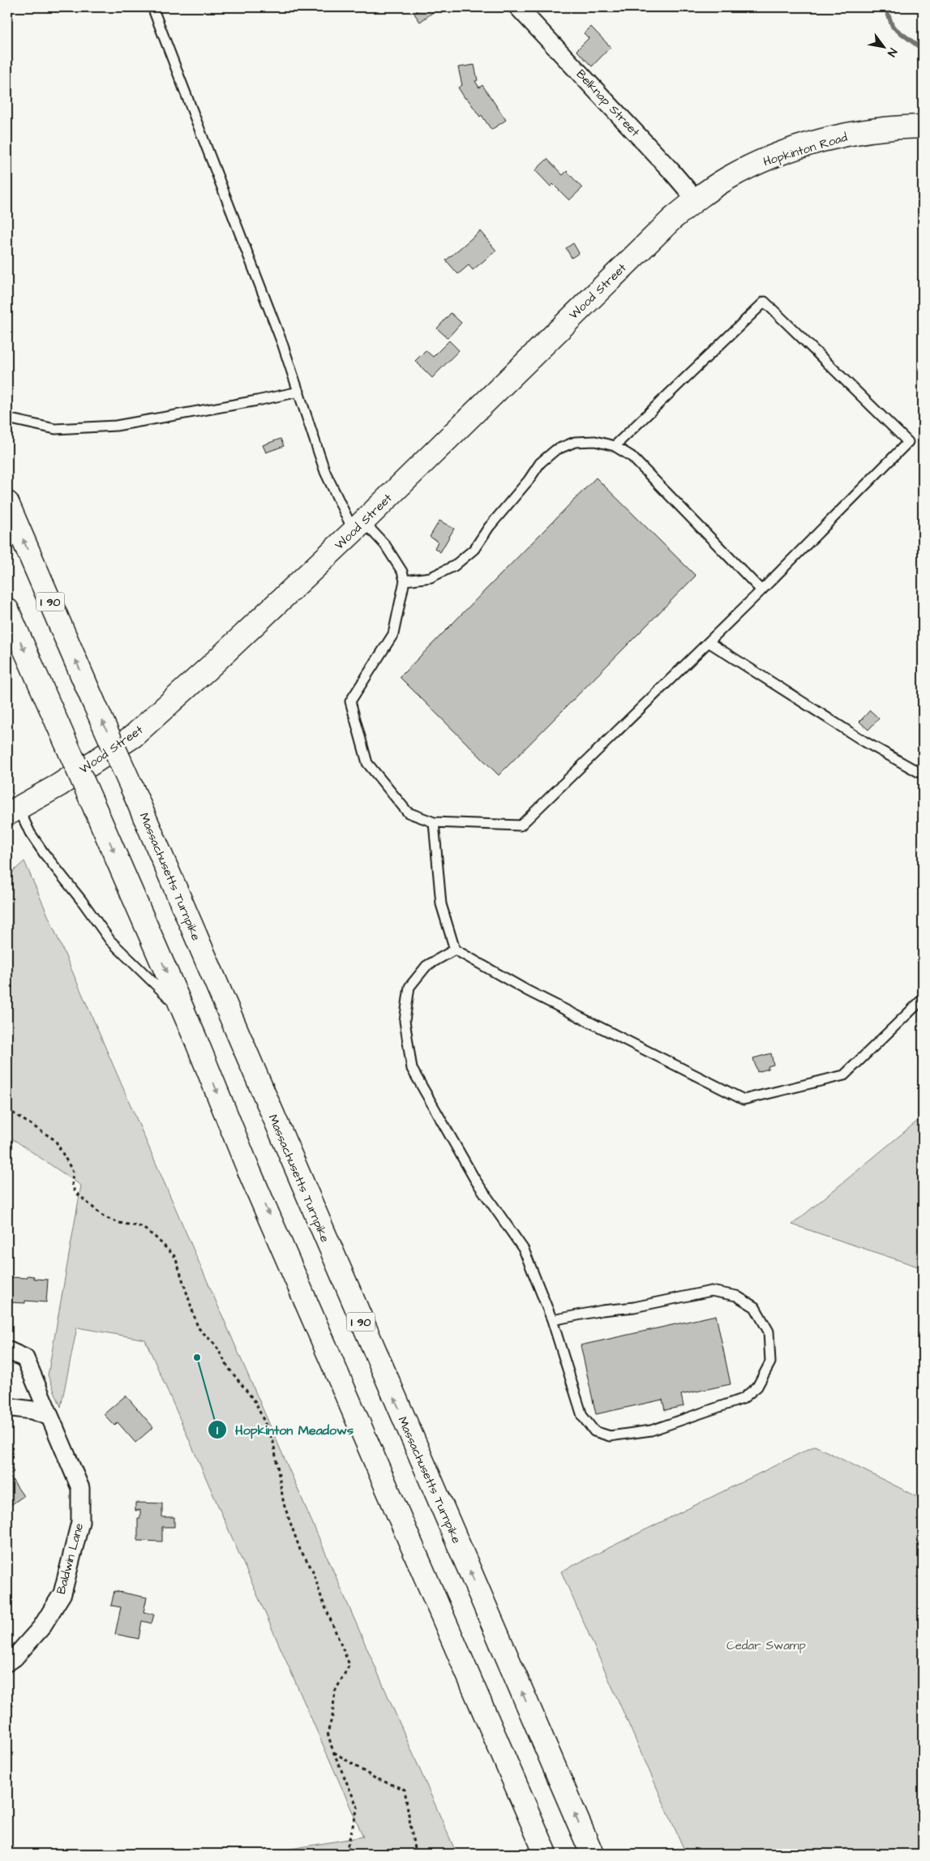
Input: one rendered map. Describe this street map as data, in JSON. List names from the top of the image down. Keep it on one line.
{"streets":{"main road":["Hopkinton Road","Wood Street","I 90","Massachusetts Turnpike"],"street":["Belknap Street","Baldwin Lane"]},"crossings":[["Belknap Street","Hopkinton Road"],["Belknap Street","Wood Street"],["Hopkinton Road","Wood Street"]],"parks":["Cedar Swamp"],"places":["Hopkinton Meadows"],"north":"bottom right"}
